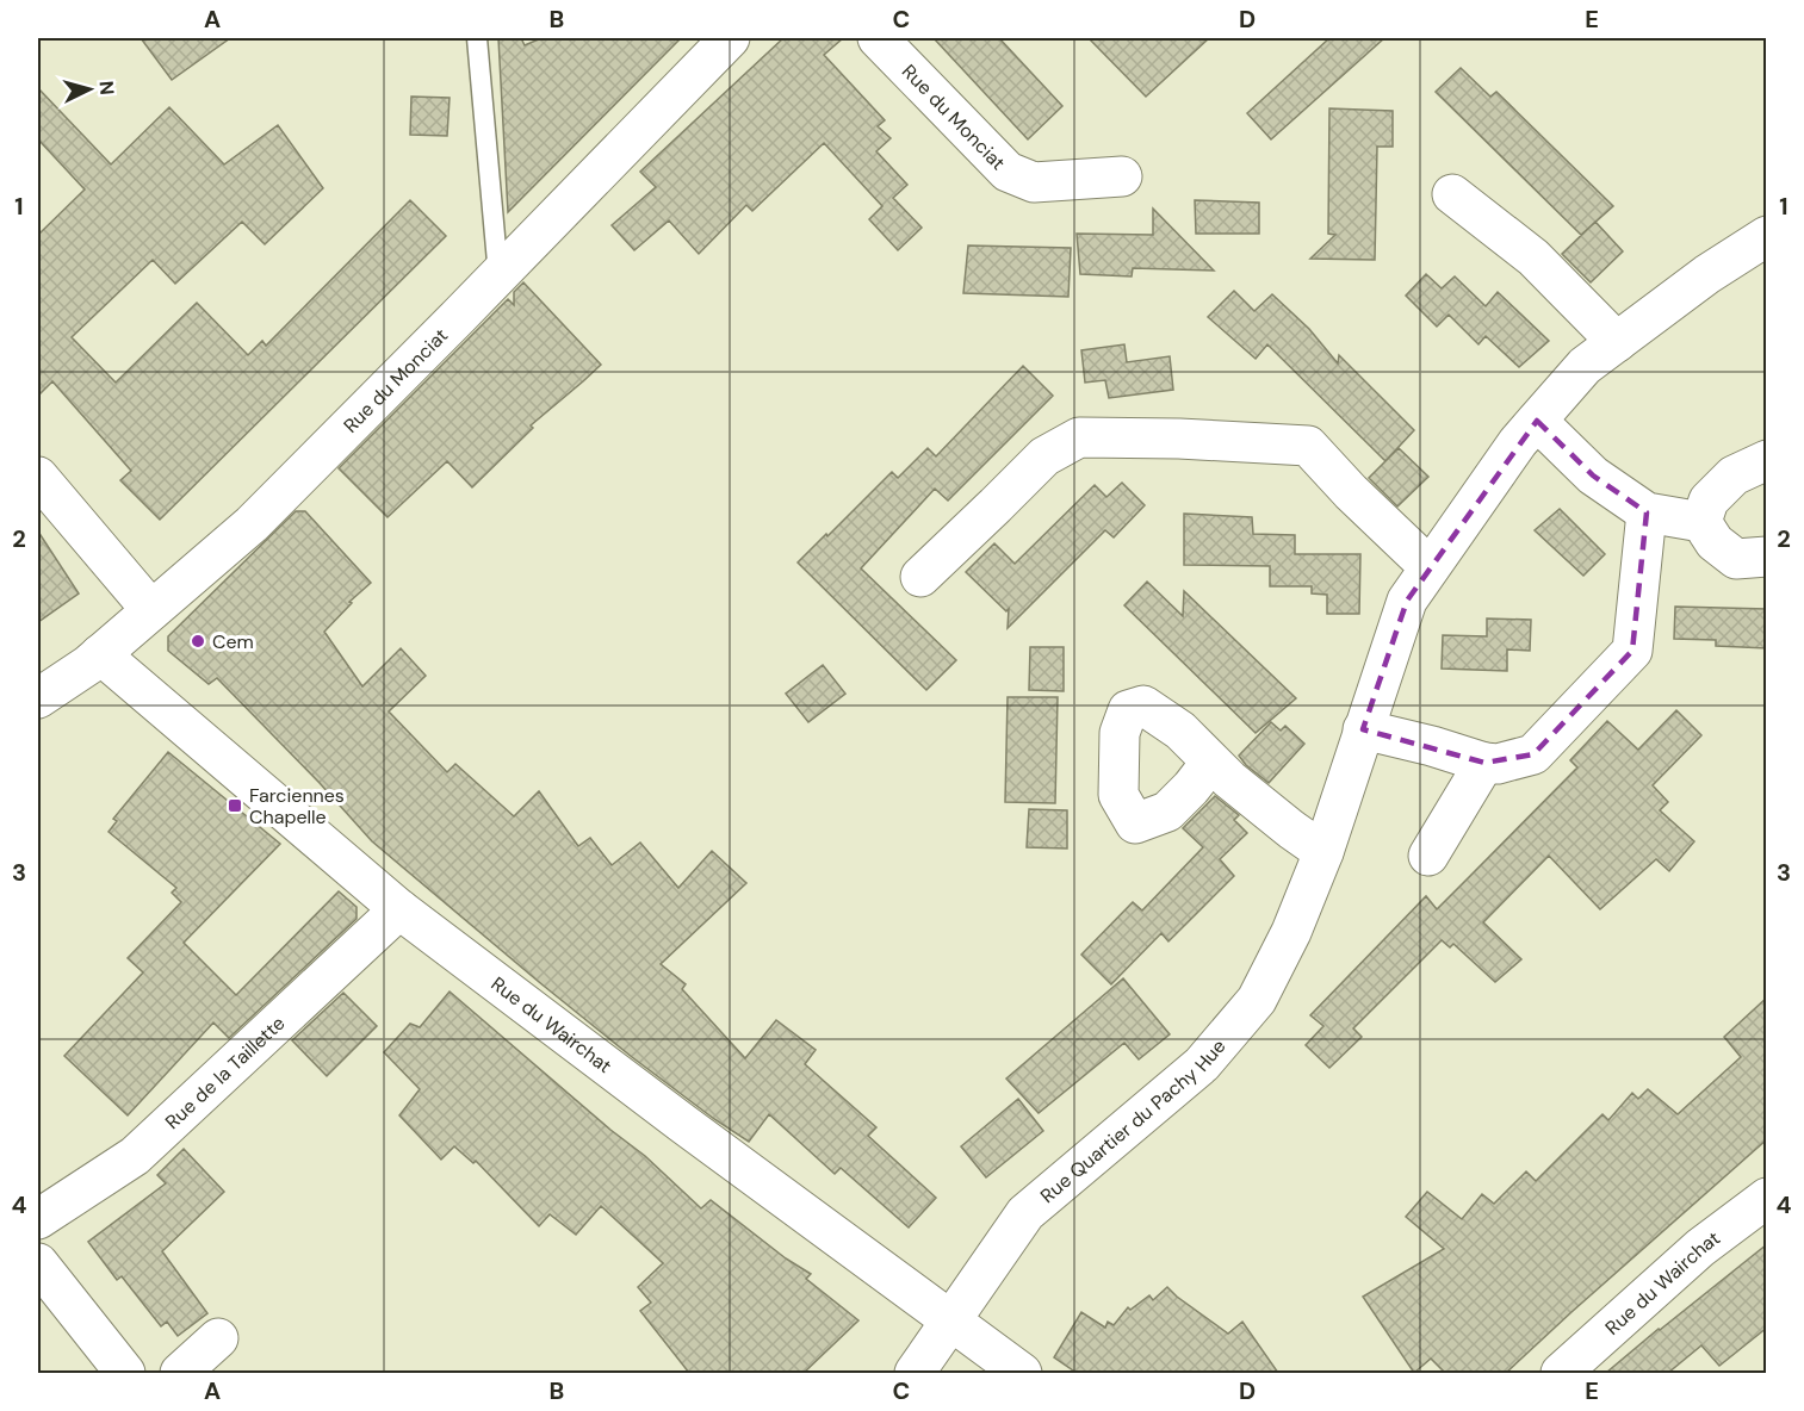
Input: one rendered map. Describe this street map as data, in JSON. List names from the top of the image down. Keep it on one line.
{"streets":{"street":["Rue du Monciat","Rue du Wairchat","Rue de la Taillette","Rue Quartier du Pachy Hue"]},"crossings":[["Rue du Monciat","Rue du Wairchat"],["Rue du Wairchat","Rue de la Taillette"],["Rue du Wairchat","Rue Quartier du Pachy Hue"]],"places":{"other":["Cem"],"transit":["Farciennes Chapelle"]},"north":"right","grid":{"columns":["A","B","C","D","E"],"rows":["1","2","3","4"]}}
